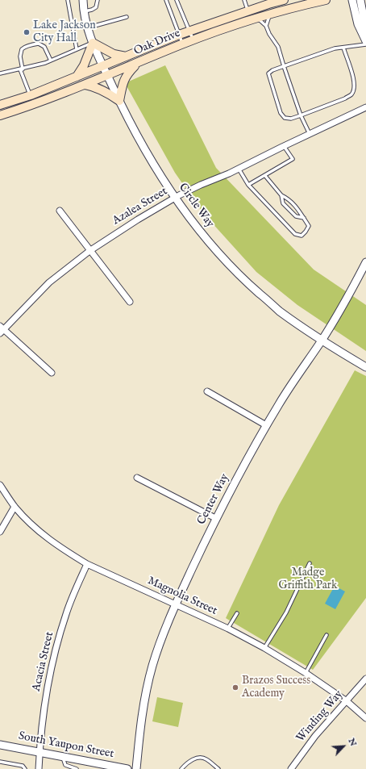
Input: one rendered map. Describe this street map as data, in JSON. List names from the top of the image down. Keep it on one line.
{"streets":{"main road":["Oak Drive"],"street":["Circle Way","Azalea Street","Center Way","Magnolia Street","Acacia Street","Winding Way","South Yaupon Street"]},"crossings":[["Oak Drive","Circle Way"],["Circle Way","Azalea Street"],["Circle Way","Center Way"],["Center Way","Magnolia Street"],["Magnolia Street","Acacia Street"],["Magnolia Street","Winding Way"],["Acacia Street","South Yaupon Street"]],"parks":["Madge Griffith Park"],"places":["Lake Jackson City Hall","Brazos Success Academy"],"north":"top right"}
